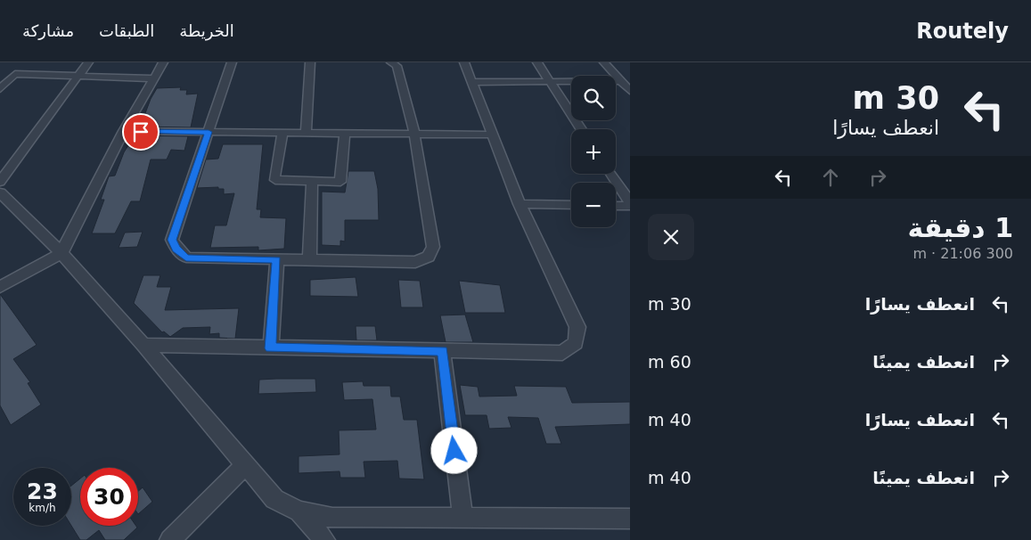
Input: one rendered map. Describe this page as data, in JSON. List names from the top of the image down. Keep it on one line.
{"page":{"header":"Routely","nav":["الخريطة","الطبقات","مشاركة"],"turn":["30 m","انعطف يسارًا"],"map_buttons":["+","−"],"heading":["1 دقيقة","300 m · 21:06"],"list":[{"name":"انعطف يسارًا","value":"30 m"},{"name":"انعطف يمينًا","value":"60 m"},{"name":"انعطف يسارًا","value":"40 m"},{"name":"انعطف يمينًا","value":"40 m"}],"speed":"23 km/h","limit":"30"}}
